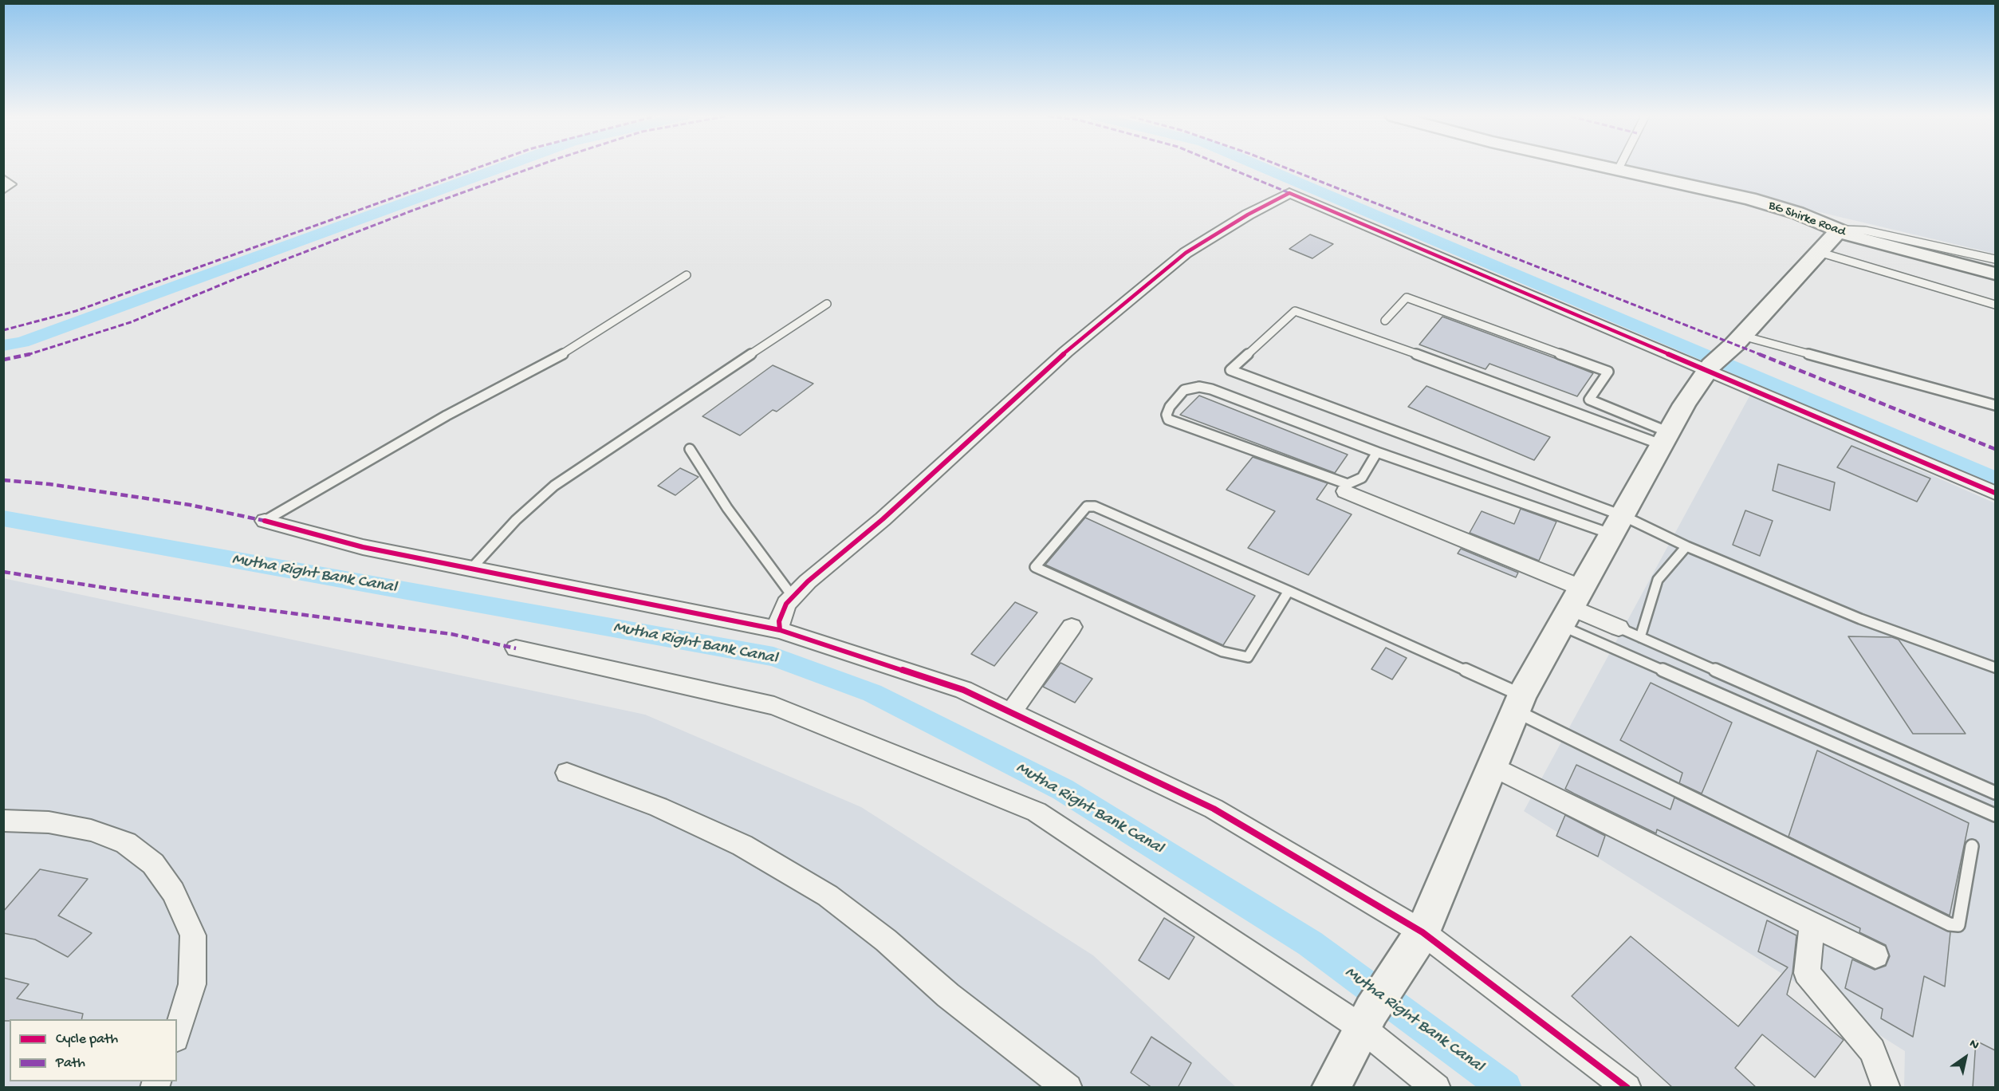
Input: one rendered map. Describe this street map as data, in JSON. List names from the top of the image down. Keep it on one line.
{"streets":{"street":["BG Shirke Road"]},"water":["Mutha Right Bank Canal"],"legend":["Cycle path","Path"],"north":"top right"}
